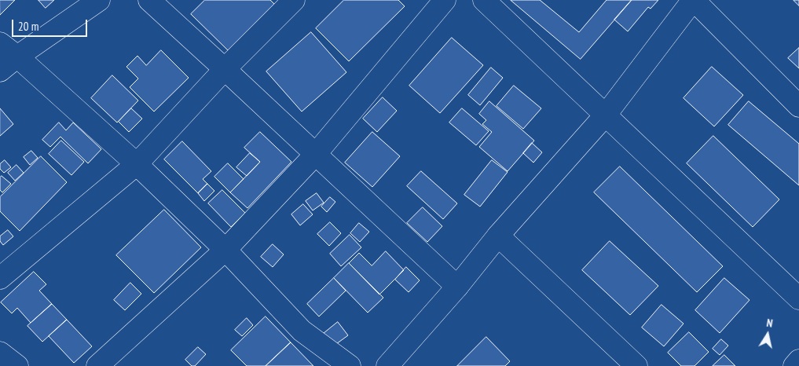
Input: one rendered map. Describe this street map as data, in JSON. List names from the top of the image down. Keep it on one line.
{"scale_bar":"20 m","north":"top"}
